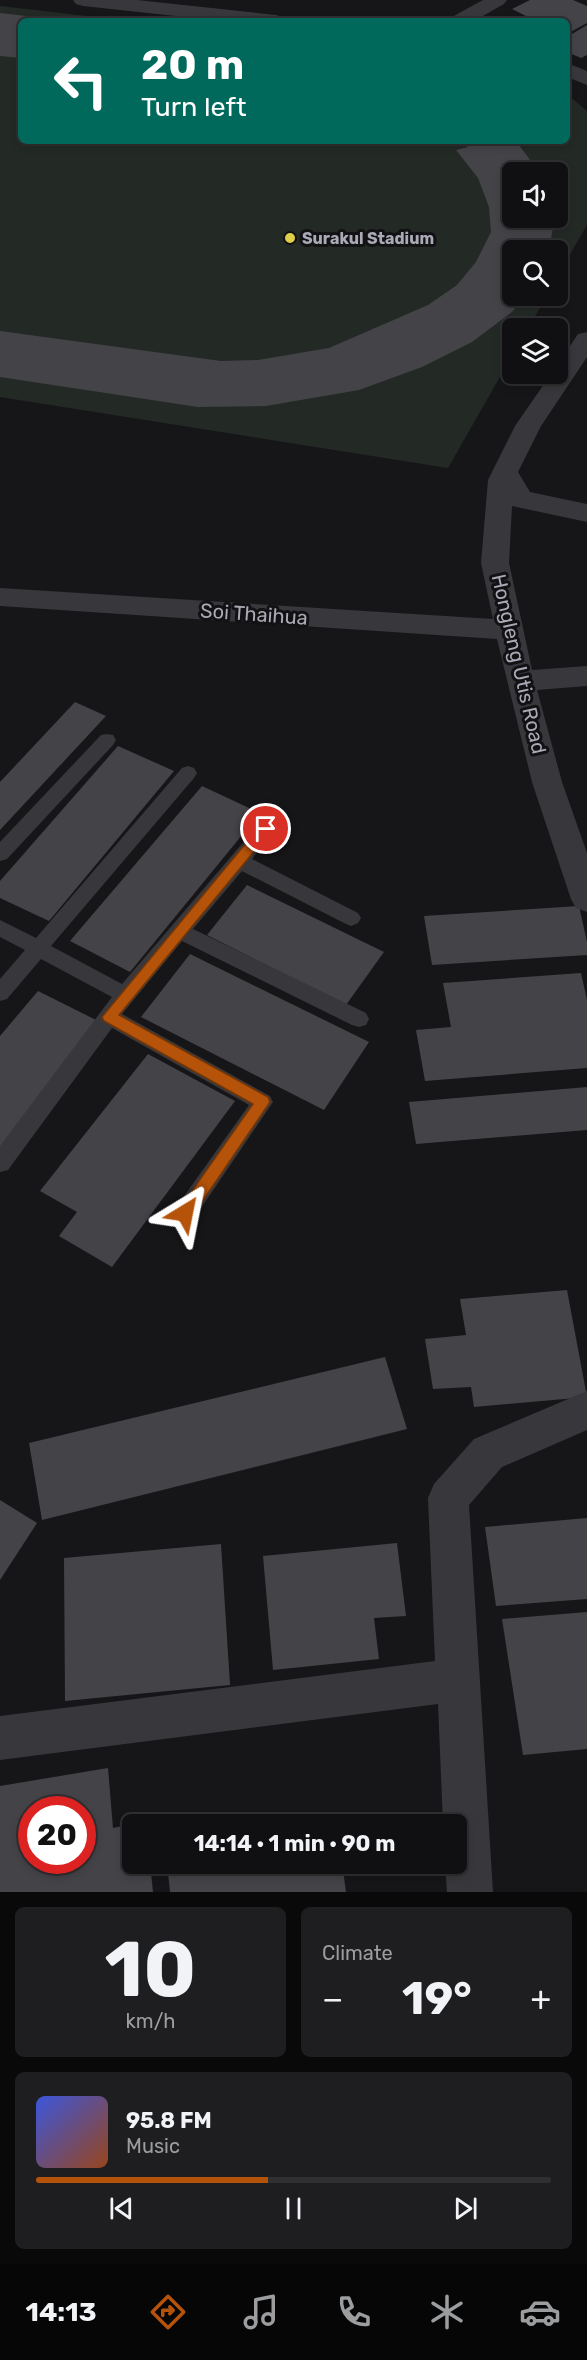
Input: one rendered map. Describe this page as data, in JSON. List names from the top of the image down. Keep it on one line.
{"streets":{"street":["Soi Thaihua","Hongleng Utis Road"]},"crossings":[["Soi Thaihua","Hongleng Utis Road"]],"places":["Surakul Stadium"],"page":{"turn":["20 m","Turn left"],"limit":"20","trip":"14:14 · 1 min · 90 m","tile":[["10","km/h"],"Climate"],"heat":["−","19°","+"],"song":["95.8 FM","Music"],"tabs":"14:13"}}
